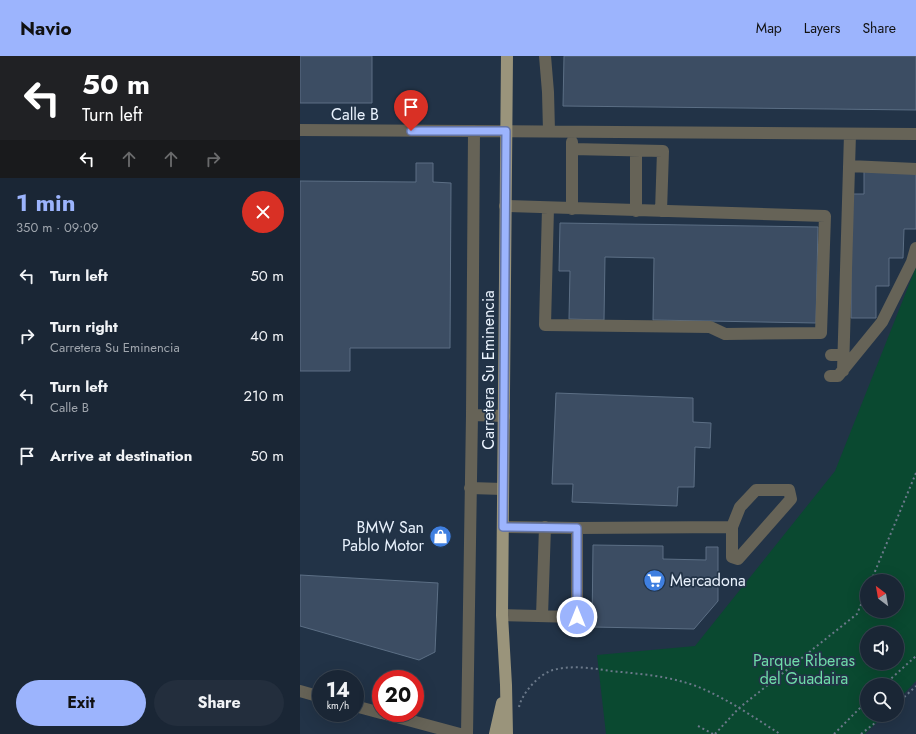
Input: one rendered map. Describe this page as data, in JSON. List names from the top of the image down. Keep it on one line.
{"streets":{"main road":["Carretera Su Eminencia"],"street":["Calle B"]},"crossings":[["Calle B","Carretera Su Eminencia"]],"parks":["Parque Riberas del Guadaira"],"places":{"shop":["BMW San Pablo Motor"],"supermarket":["Mercadona"]},"north":"top left","page":{"header":"Navio","nav":["Map","Layers","Share"],"turn":["50 m","Turn left"],"heading":["1 min","350 m · 09:09"],"list":[{"name":"Turn left","value":"50 m"},{"name":"Turn right","note":"Carretera Su Eminencia","value":"40 m"},{"name":"Turn left","note":"Calle B","value":"210 m"},{"name":"Arrive at destination","value":"50 m"}],"speed":"14 km/h","limit":"20","buttons":["Exit","Share"]}}
